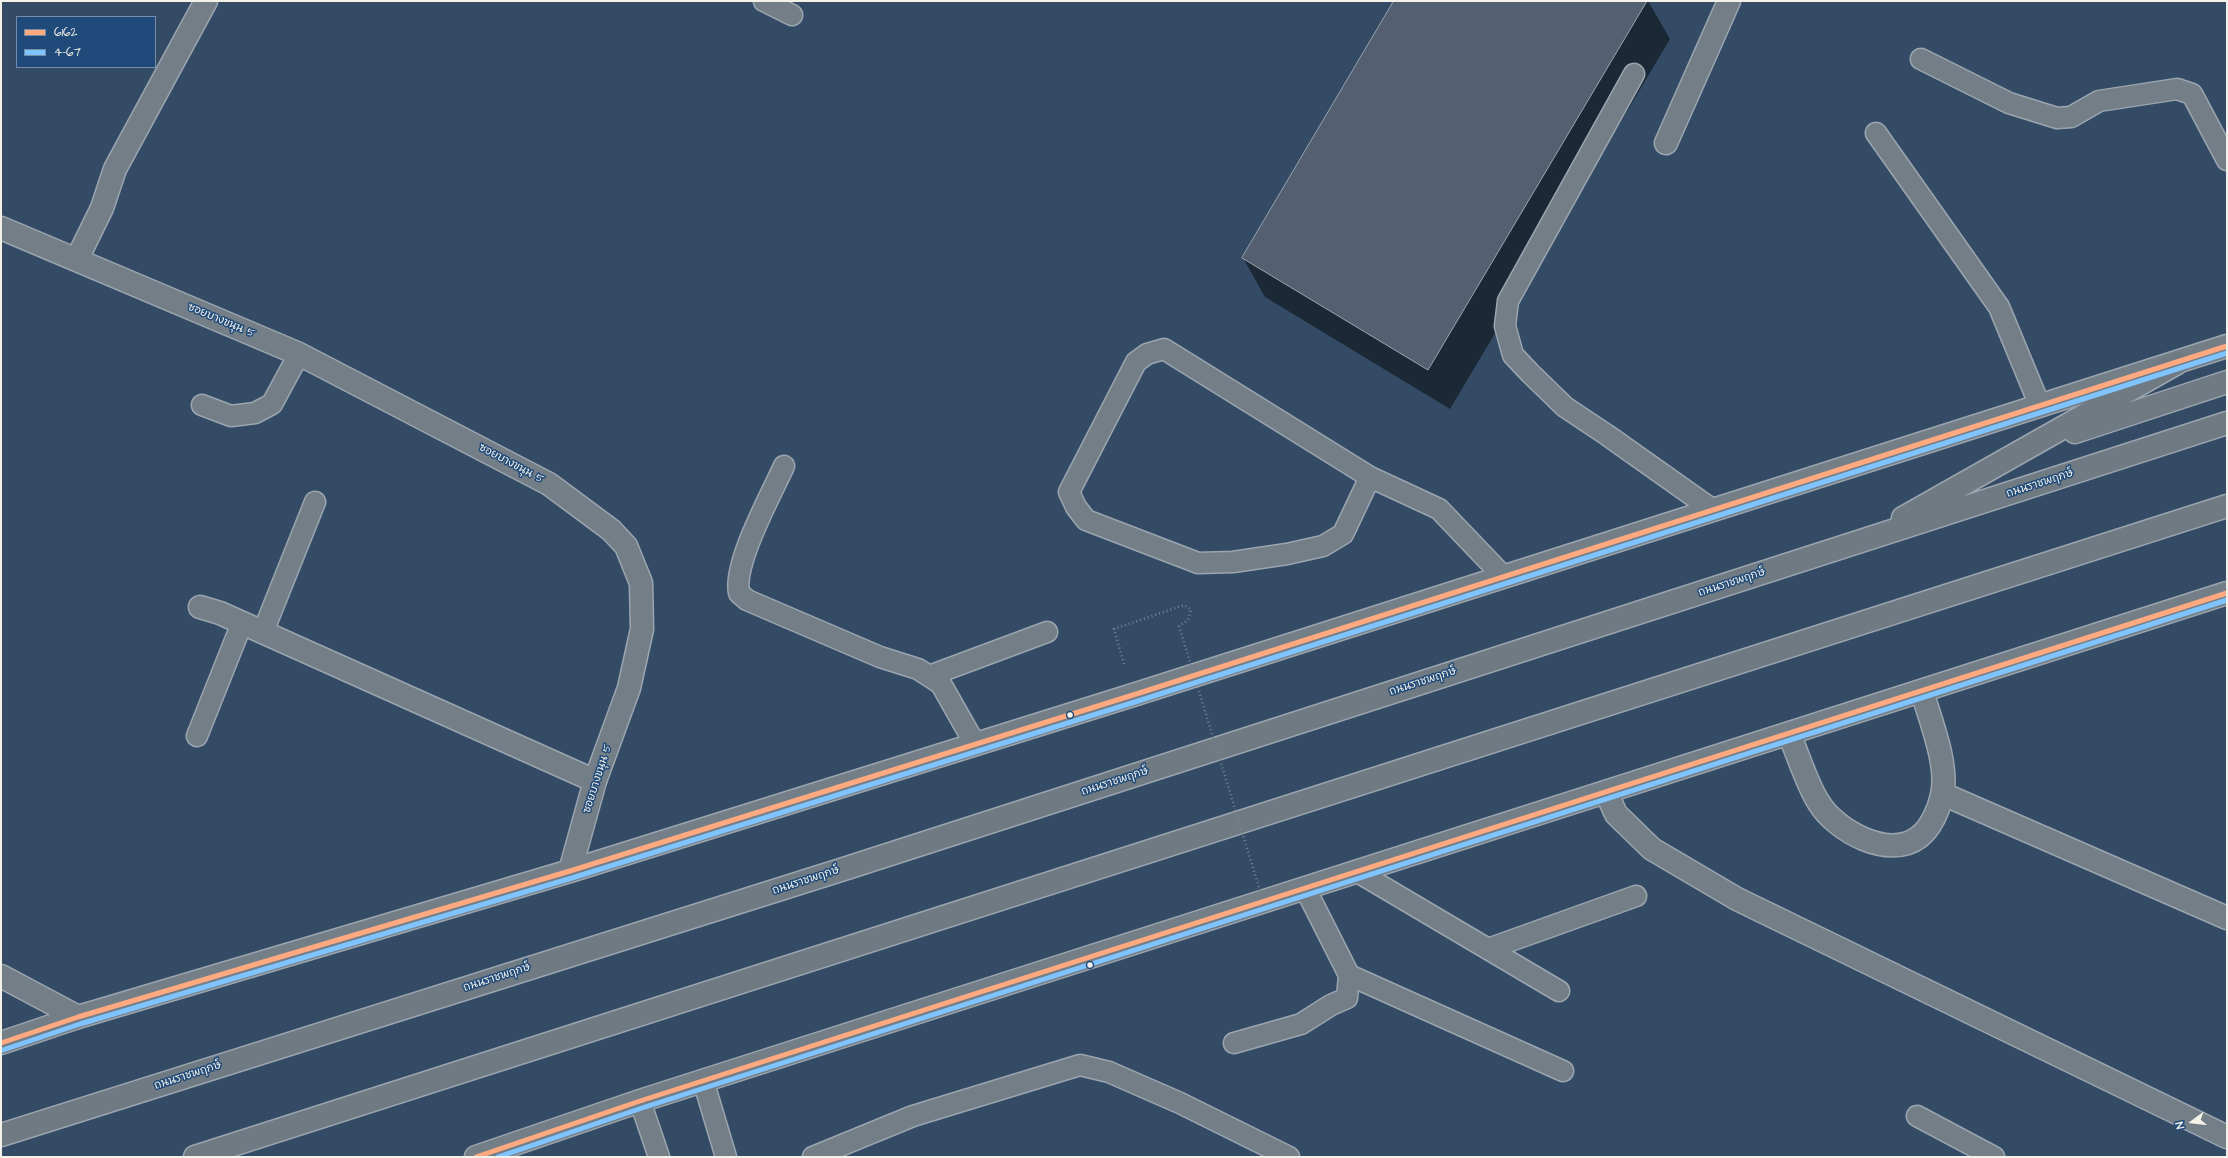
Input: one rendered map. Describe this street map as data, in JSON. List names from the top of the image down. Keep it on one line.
{"streets":{"main road":["ซอยบางขนุน 5","ถนนราชพฤกษ์"]},"lines":["transit line 6162","transit line 4-67"],"legend":["6162","4-67"],"north":"left"}
